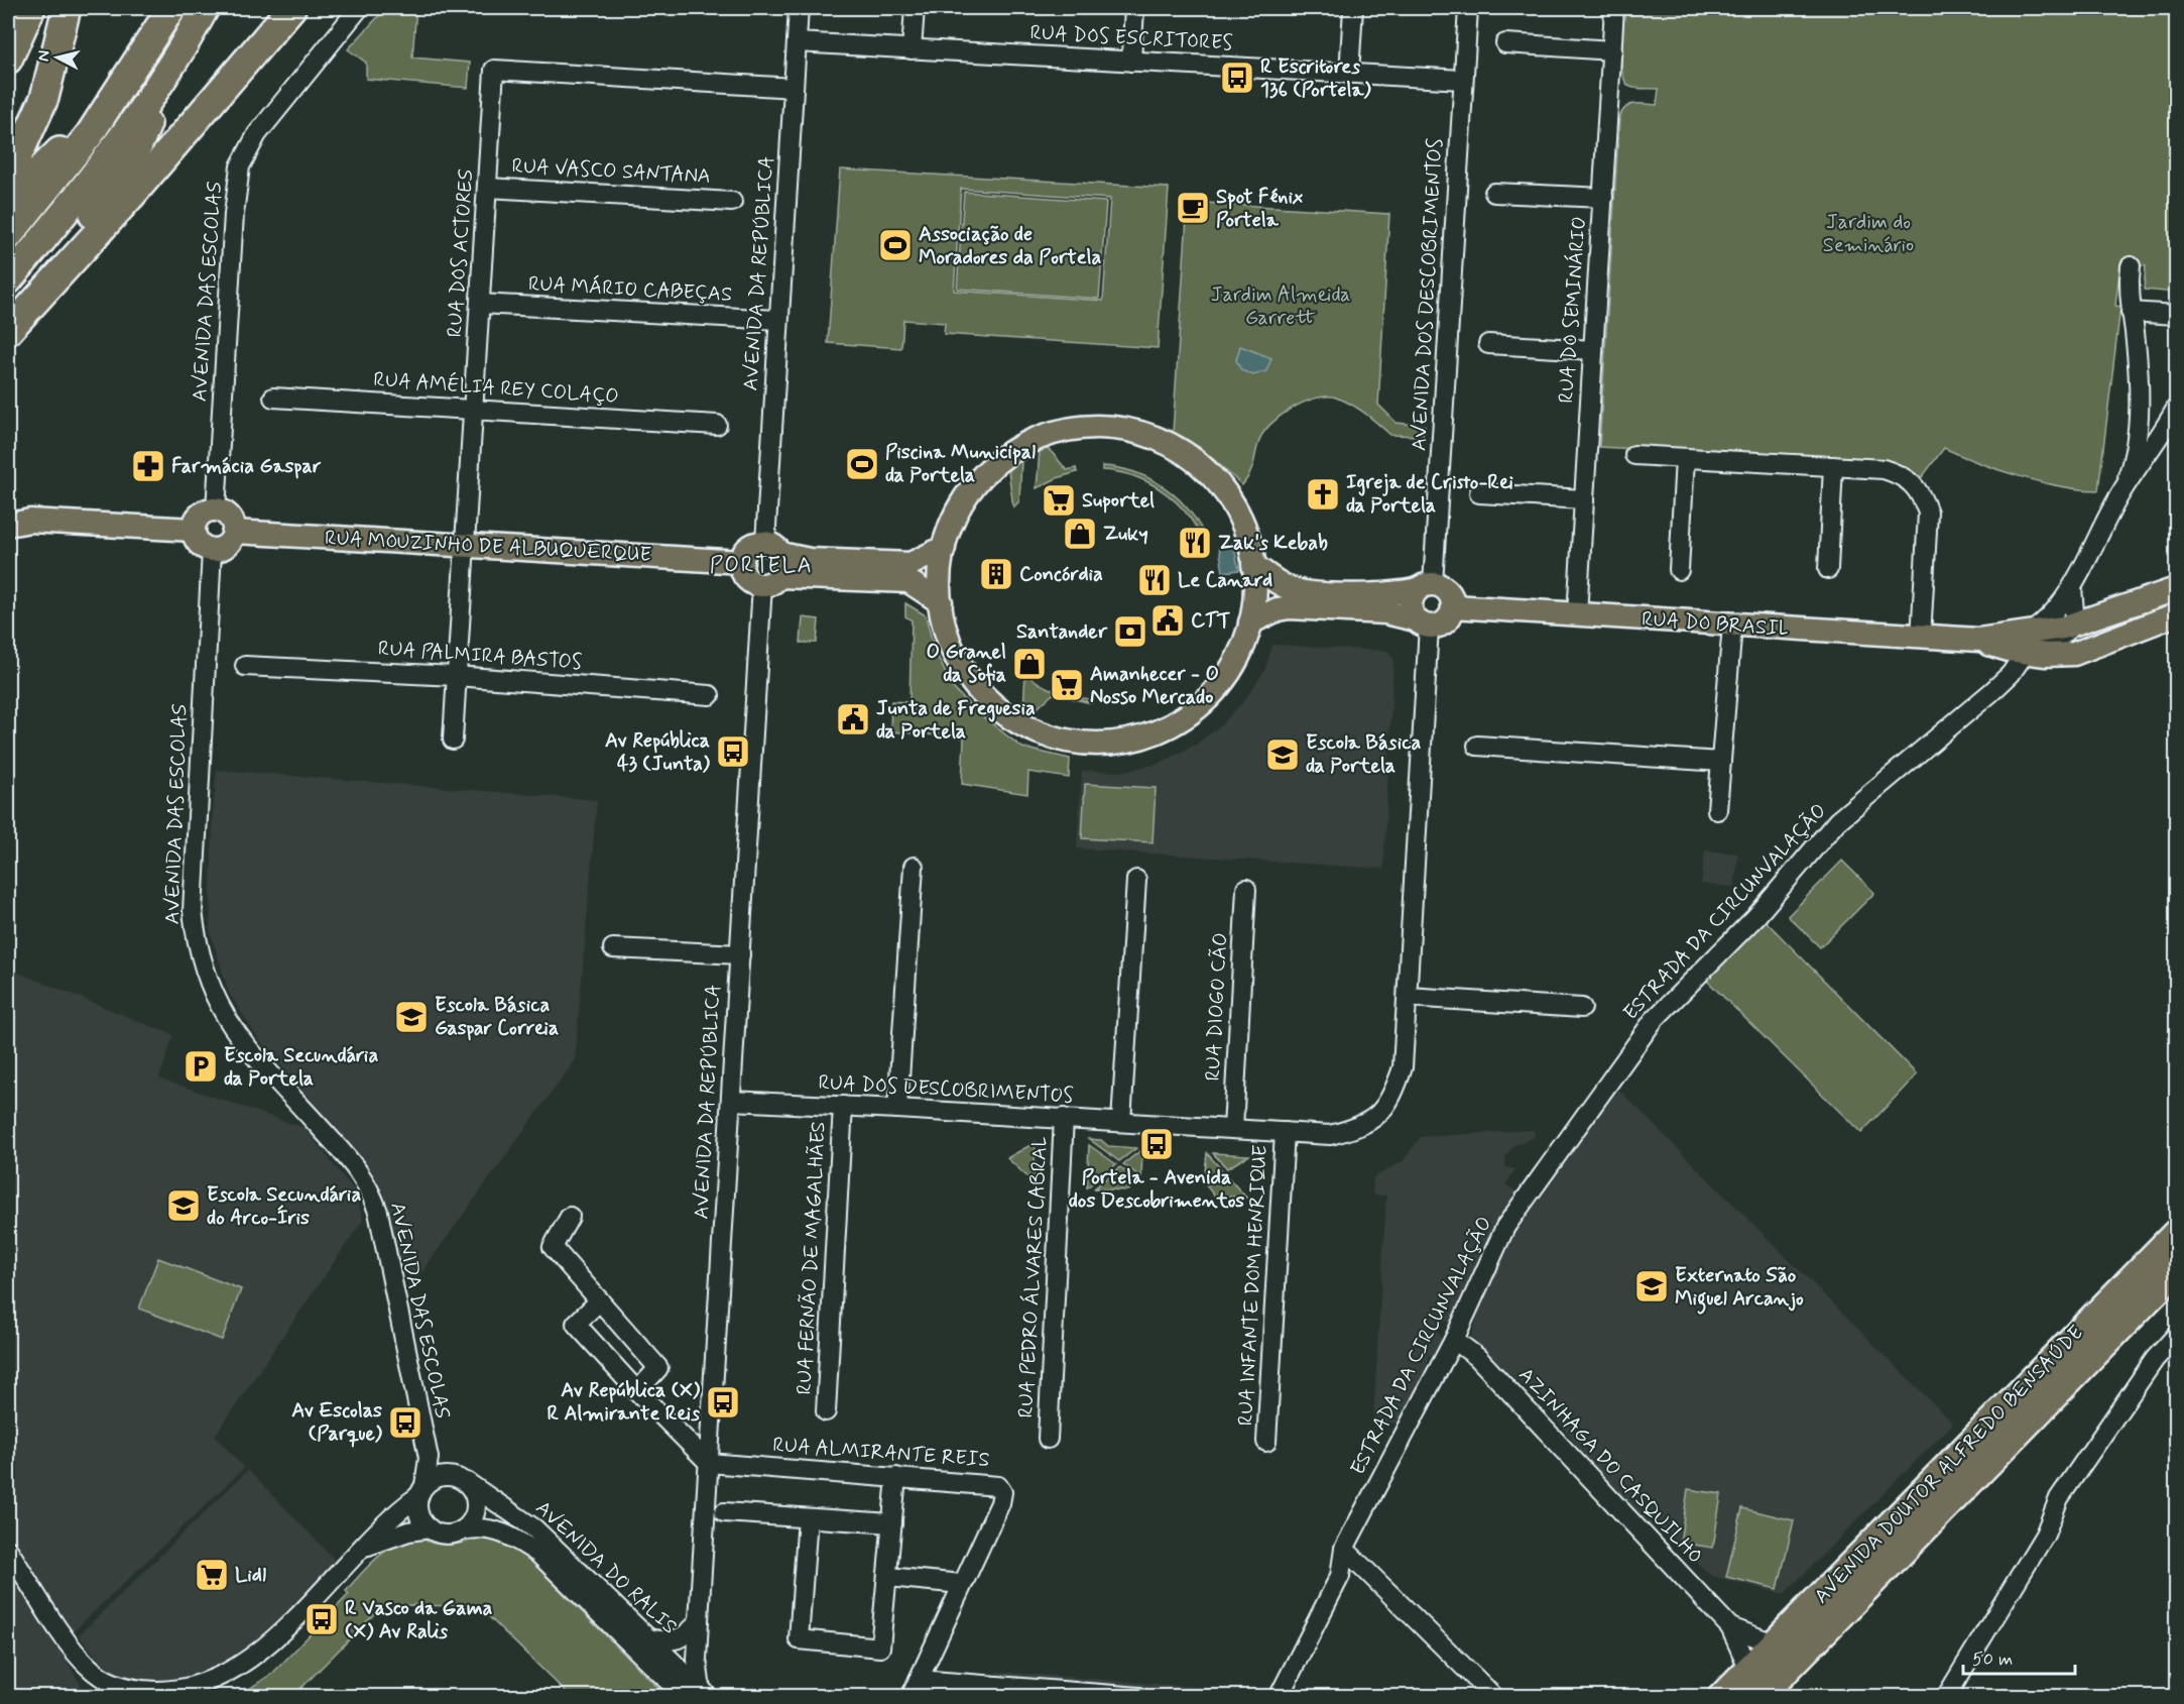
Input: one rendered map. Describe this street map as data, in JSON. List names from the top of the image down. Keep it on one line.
{"streets":{"highway":["AVENIDA DOUTOR ALFREDO BENSAÚDE"],"main road":["RUA MOUZINHO DE ALBUQUERQUE","RUA DO BRASIL"],"street":["RUA DOS ESCRITORES","RUA VASCO SANTANA","RUA DOS ACTORES","AVENIDA DA REPÚBLICA","RUA MÁRIO CABEÇAS","AVENIDA DAS ESCOLAS","AVENIDA DOS DESCOBRIMENTOS","RUA DO SEMINÁRIO","RUA AMÉLIA REY COLAÇO","RUA PALMIRA BASTOS","ESTRADA DA CIRCUNVALAÇÃO","RUA DIOGO CÃO","RUA DOS DESCOBRIMENTOS","RUA FERNÃO DE MAGALHÃES","RUA PEDRO ÁLVARES CABRAL","RUA INFANTE DOM HENRIQUE","RUA ALMIRANTE REIS","AZINHAGA DO CASQUILHO","AVENIDA DO RALIS"]},"crossings":[["RUA DOS ESCRITORES","AVENIDA DA REPÚBLICA"],["RUA DOS ESCRITORES","AVENIDA DOS DESCOBRIMENTOS"],["RUA VASCO SANTANA","RUA DOS ACTORES"],["RUA DOS ACTORES","AVENIDA DA REPÚBLICA"],["RUA DOS ACTORES","RUA MÁRIO CABEÇAS"],["RUA DOS ACTORES","RUA AMÉLIA REY COLAÇO"],["RUA DOS ACTORES","RUA MOUZINHO DE ALBUQUERQUE"],["RUA DOS ACTORES","RUA PALMIRA BASTOS"],["AVENIDA DA REPÚBLICA","RUA MÁRIO CABEÇAS"],["AVENIDA DA REPÚBLICA","RUA DOS DESCOBRIMENTOS"],["AVENIDA DA REPÚBLICA","RUA ALMIRANTE REIS"],["AVENIDA DA REPÚBLICA","AVENIDA DO RALIS"],["AVENIDA DAS ESCOLAS","RUA MOUZINHO DE ALBUQUERQUE"],["AVENIDA DAS ESCOLAS","AVENIDA DO RALIS"],["AVENIDA DOS DESCOBRIMENTOS","RUA DO BRASIL"],["RUA DO SEMINÁRIO","RUA DO BRASIL"],["RUA DO BRASIL","ESTRADA DA CIRCUNVALAÇÃO"],["ESTRADA DA CIRCUNVALAÇÃO","AZINHAGA DO CASQUILHO"],["RUA DIOGO CÃO","RUA DOS DESCOBRIMENTOS"],["RUA DOS DESCOBRIMENTOS","RUA FERNÃO DE MAGALHÃES"],["RUA DOS DESCOBRIMENTOS","RUA PEDRO ÁLVARES CABRAL"],["AVENIDA DOUTOR ALFREDO BENSAÚDE","AZINHAGA DO CASQUILHO"]],"districts":["PORTELA"],"parks":["Jardim do Seminário","Jardim Almeida Garrett"],"places":{"bus stop":["R Escritores 136 (Portela)","Av República 43 (Junta)","Portela - Avenida dos Descobrimentos","Av República (X) R Almirante Reis","Av Escolas (Parque)","R Vasco da Gama (X) Av Ralis"],"cafe":["Spot Fénix Portela"],"sports":["Associação de Moradores da Portela","Piscina Municipal da Portela"],"pharmacy":["Farmácia Gaspar"],"church":["Igreja de Cristo-Rei da Portela"],"supermarket":["Suportel","Amanhecer - O Nosso Mercado","Lidl"],"shop":["Zuky","O Granel da Sofia"],"restaurant":["Zak's Kebab","Le Canard"],"building":["Concórdia"],"public building":["CTT","Junta de Freguesia da Portela"],"bank":["Santander"],"school or university":["Escola Básica da Portela","Escola Básica Gaspar Correia","Escola Secundária do Arco-Íris","Externato São Miguel Arcanjo"],"parking":["Escola Secundária da Portela"]},"scale_bar":"50 m","north":"left"}
